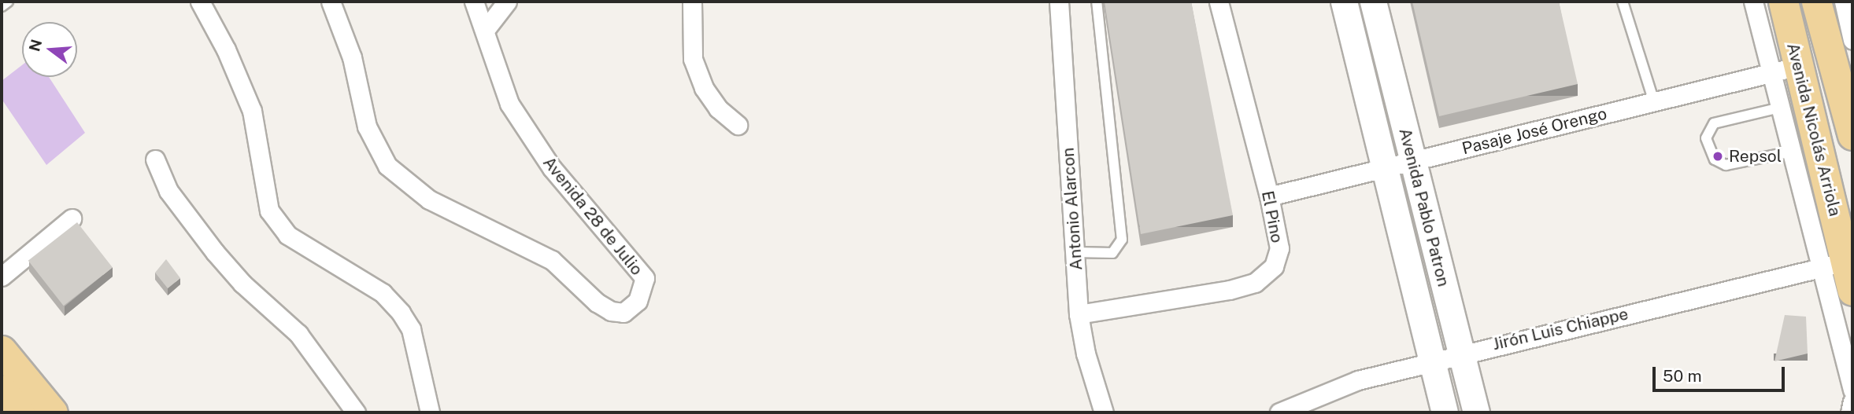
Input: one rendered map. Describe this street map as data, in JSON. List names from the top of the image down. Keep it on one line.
{"streets":{"main road":["Avenida Nicolás Arriola"],"street":["Pasaje José Orengo","Avenida Pablo Patron","Antonio Alarcon","Avenida 28 de Julio","El Pino","Jirón Luis Chiappe"]},"crossings":[["Avenida Nicolás Arriola","Pasaje José Orengo"],["Avenida Nicolás Arriola","Jirón Luis Chiappe"],["Pasaje José Orengo","Avenida Pablo Patron"],["Pasaje José Orengo","El Pino"],["Avenida Pablo Patron","Jirón Luis Chiappe"],["Antonio Alarcon","El Pino"]],"places":["Repsol"],"scale_bar":"50 m","north":"left"}
